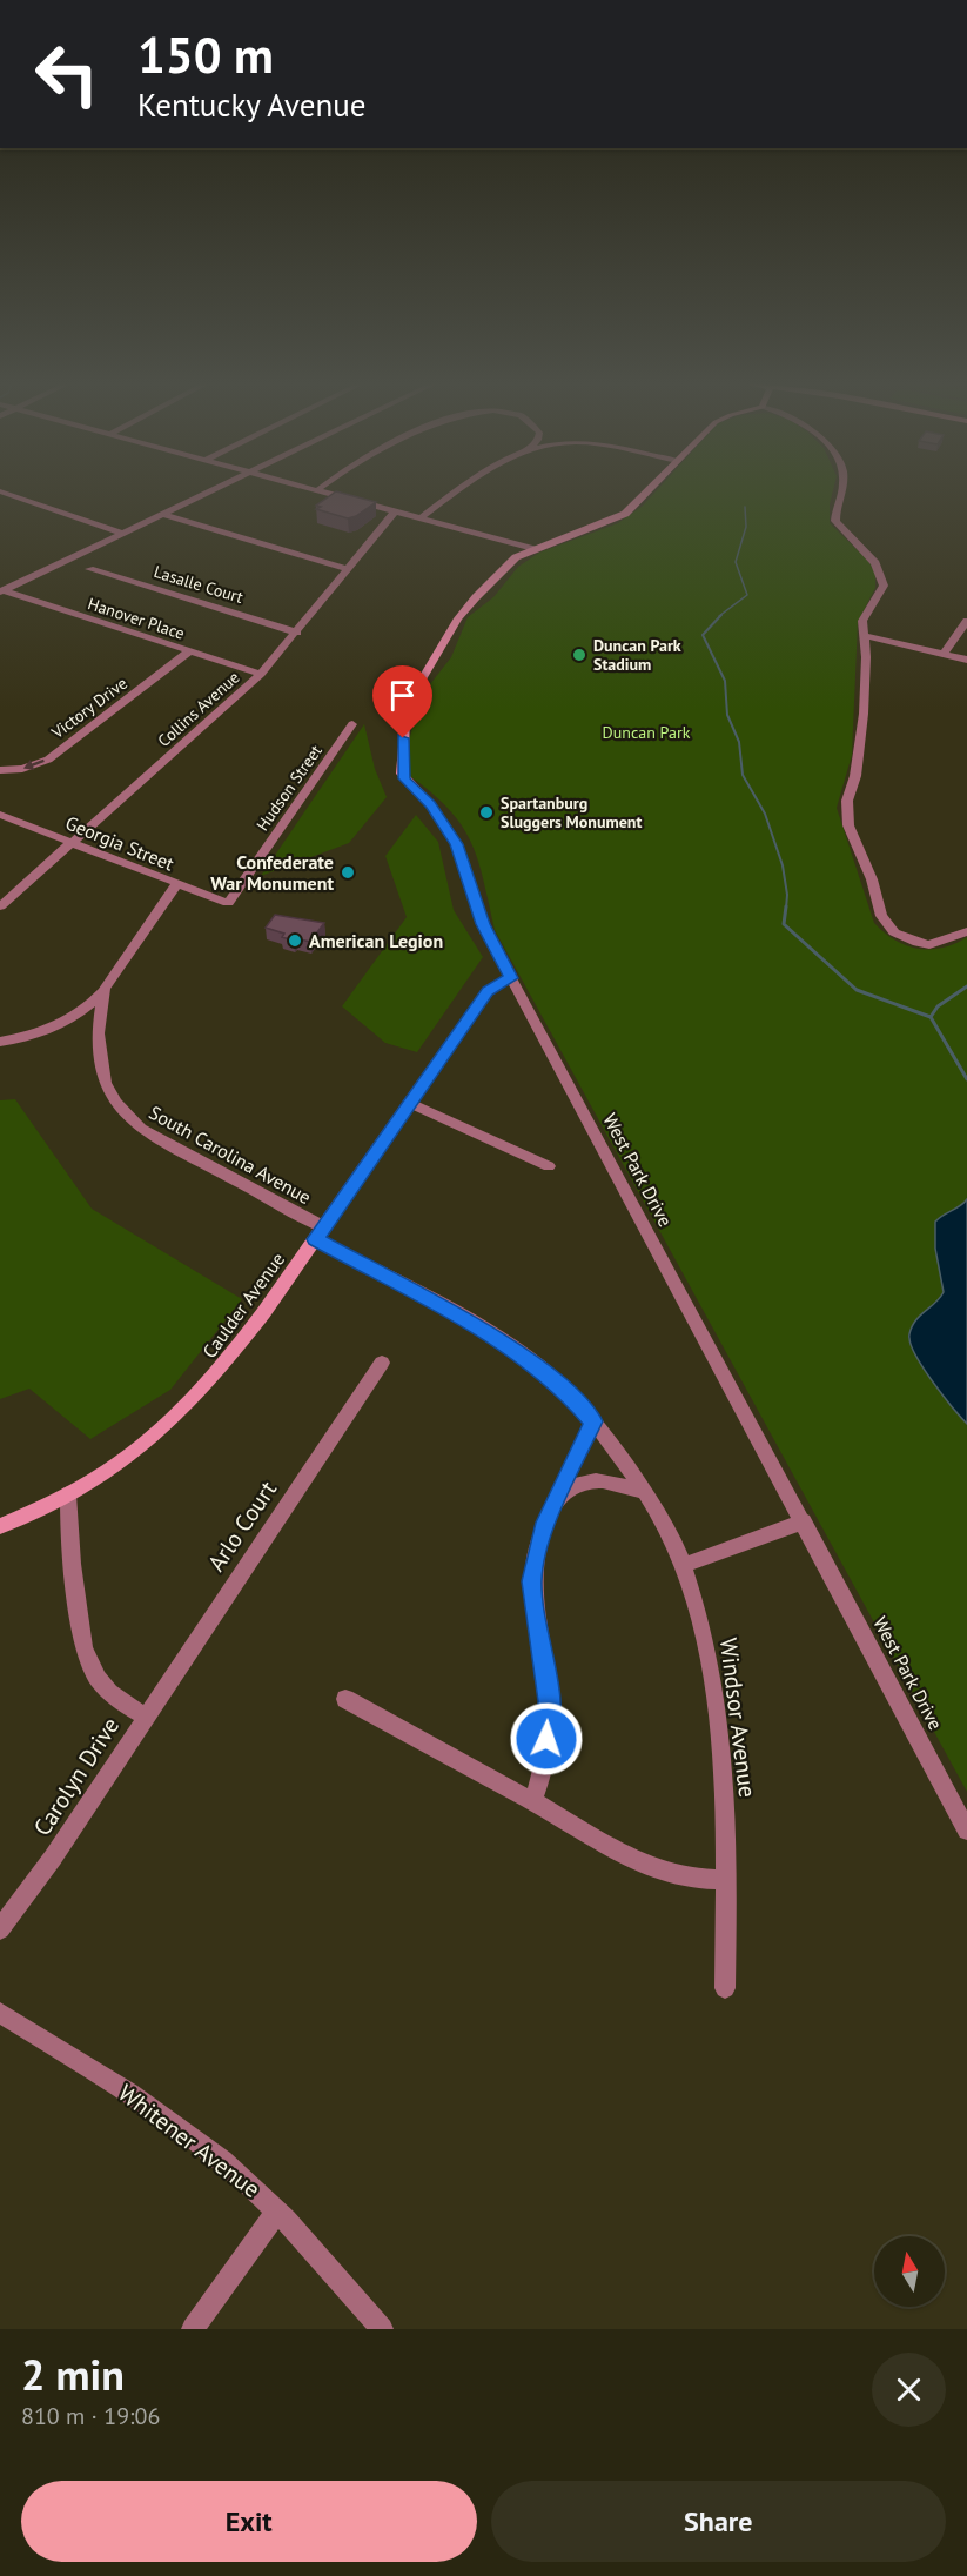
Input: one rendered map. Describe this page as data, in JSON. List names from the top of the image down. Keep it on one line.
{"streets":{"street":["Lasalle Court","Hanover Place","Victory Drive","Collins Avenue","Hudson Street","Georgia Street","South Carolina Avenue","West Park Drive","Caulder Avenue","Arlo Court","Windsor Avenue","Carolyn Drive","Whitener Avenue"]},"crossings":[["Lasalle Court","Collins Avenue"],["Hanover Place","Victory Drive"],["Hanover Place","Collins Avenue"],["Collins Avenue","Georgia Street"],["Hudson Street","Georgia Street"],["Georgia Street","South Carolina Avenue"],["South Carolina Avenue","Caulder Avenue"],["South Carolina Avenue","Windsor Avenue"],["West Park Drive","Caulder Avenue"],["Caulder Avenue","Carolyn Drive"],["Arlo Court","Carolyn Drive"]],"one_way":["Victory Drive"],"parks":["Duncan Park"],"places":["Duncan Park Stadium","Spartanburg Sluggers Monument","Confederate War Monument","American Legion"],"north":"top","page":{"turn":["150 m","Kentucky Avenue"],"heading":["2 min","810 m · 19:06"],"buttons":["Exit","Share"]}}
